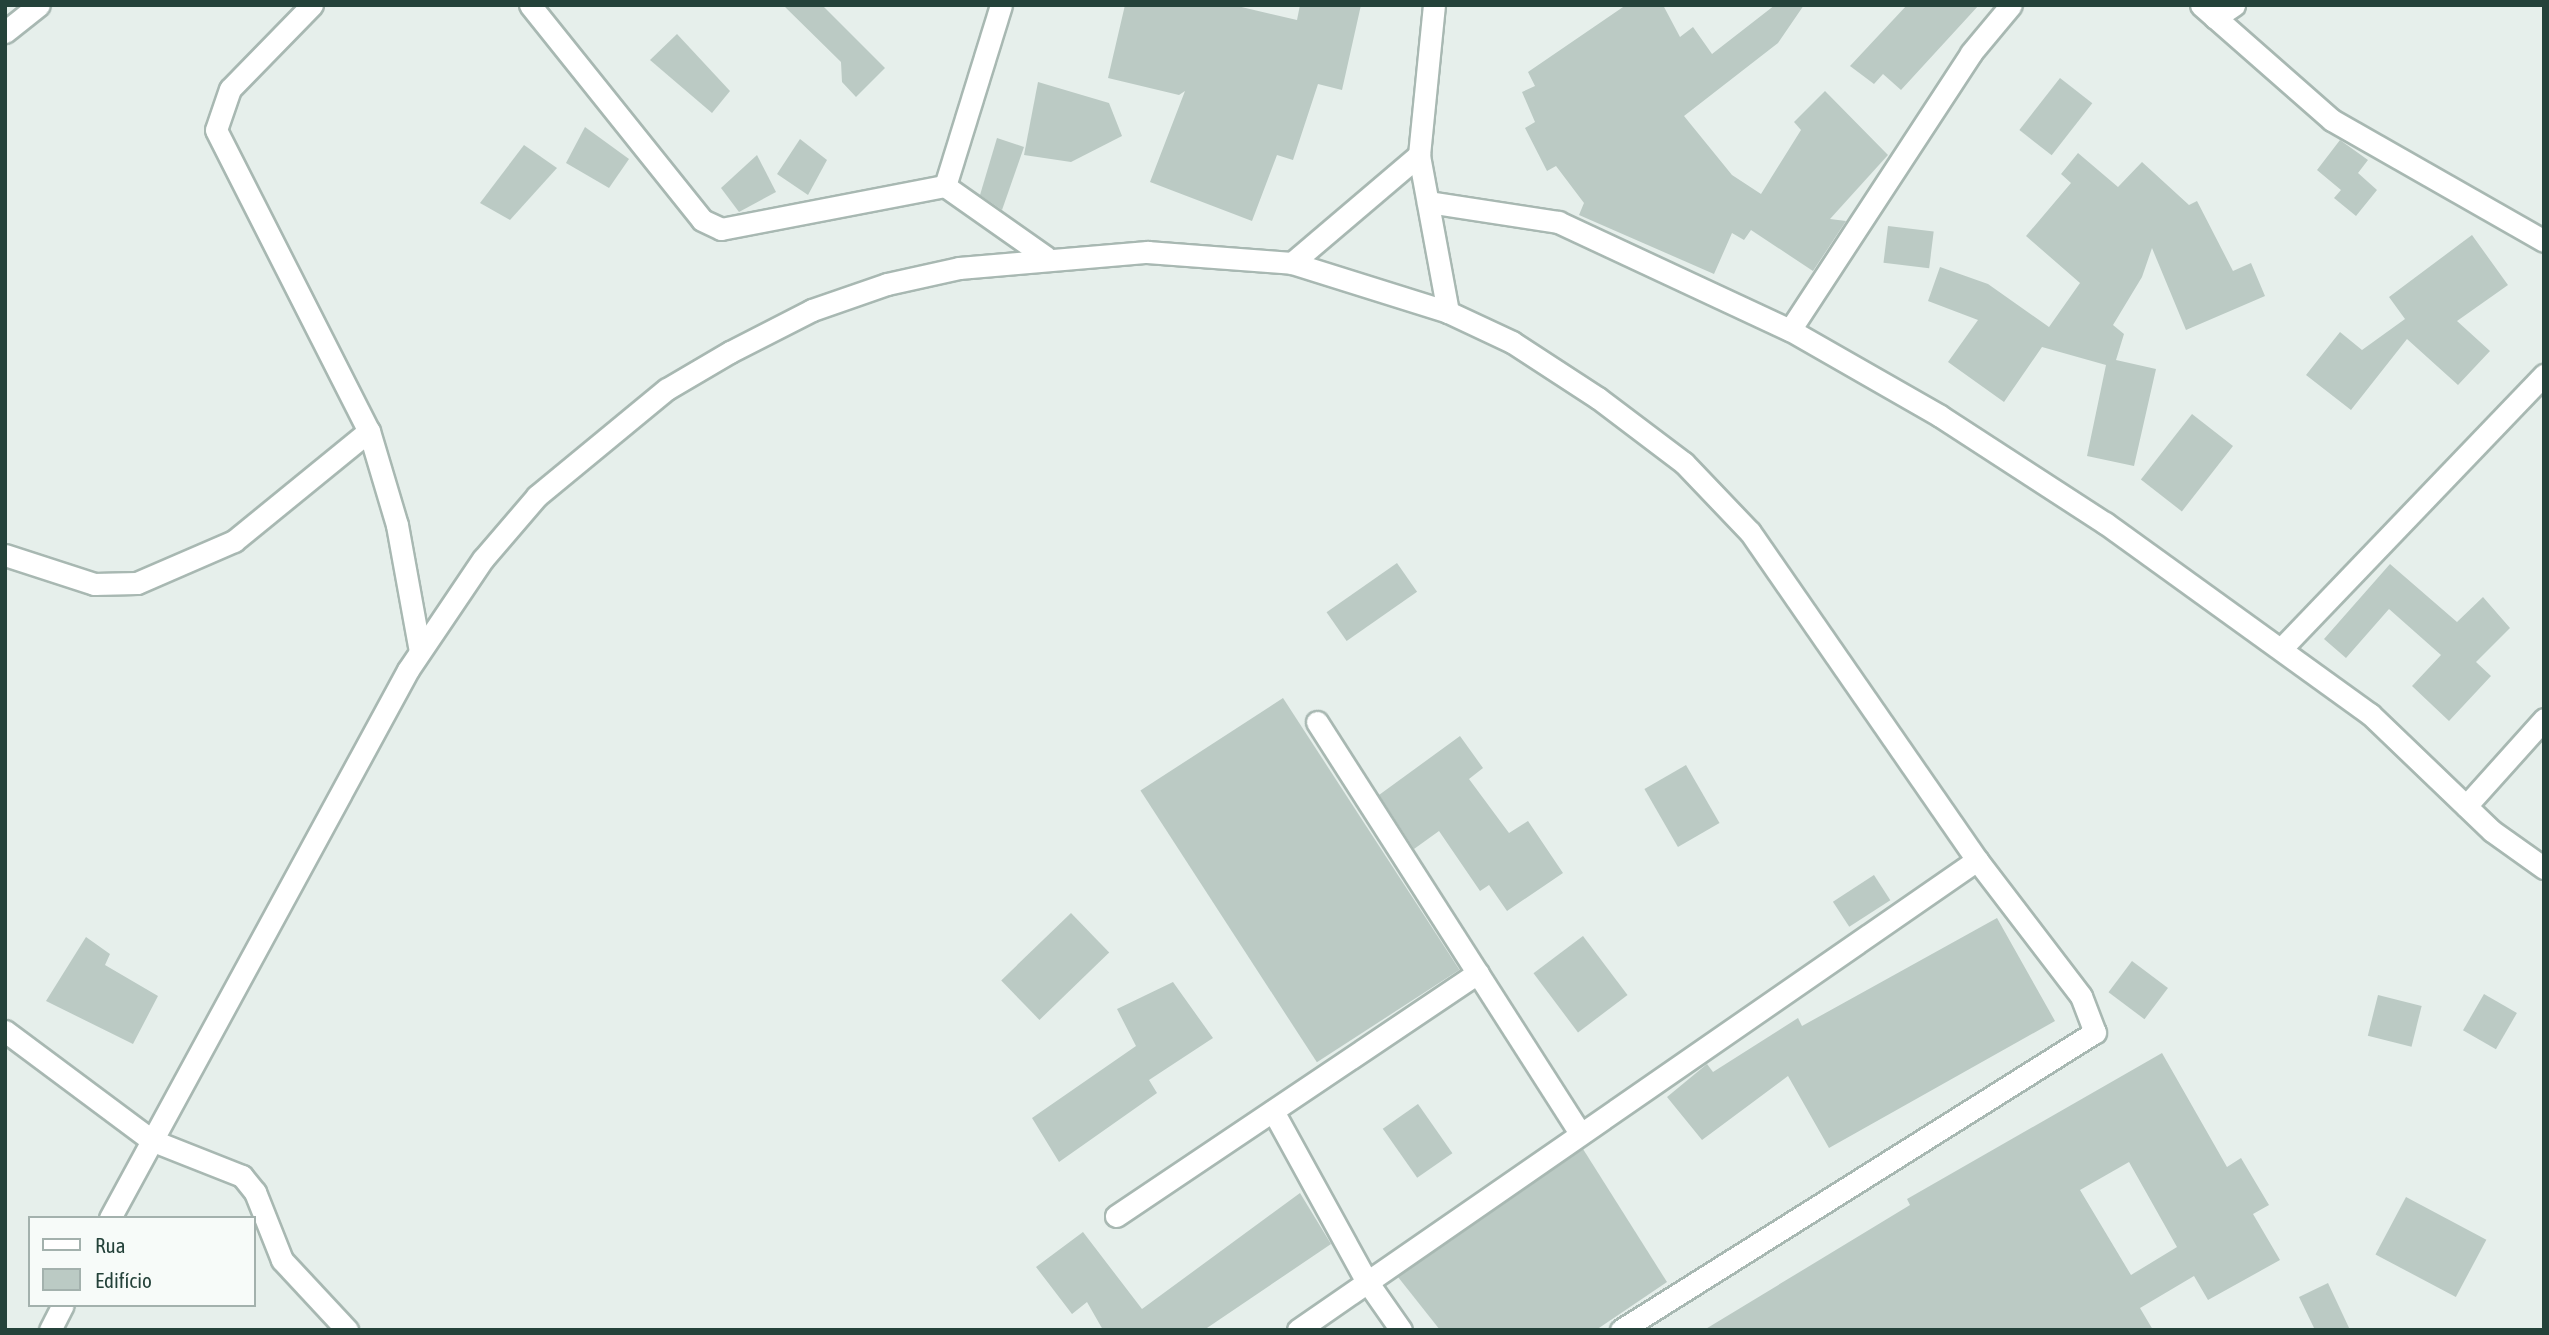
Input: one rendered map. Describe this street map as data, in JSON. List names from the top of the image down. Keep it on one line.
{"legend":["Rua","Edifício"]}
